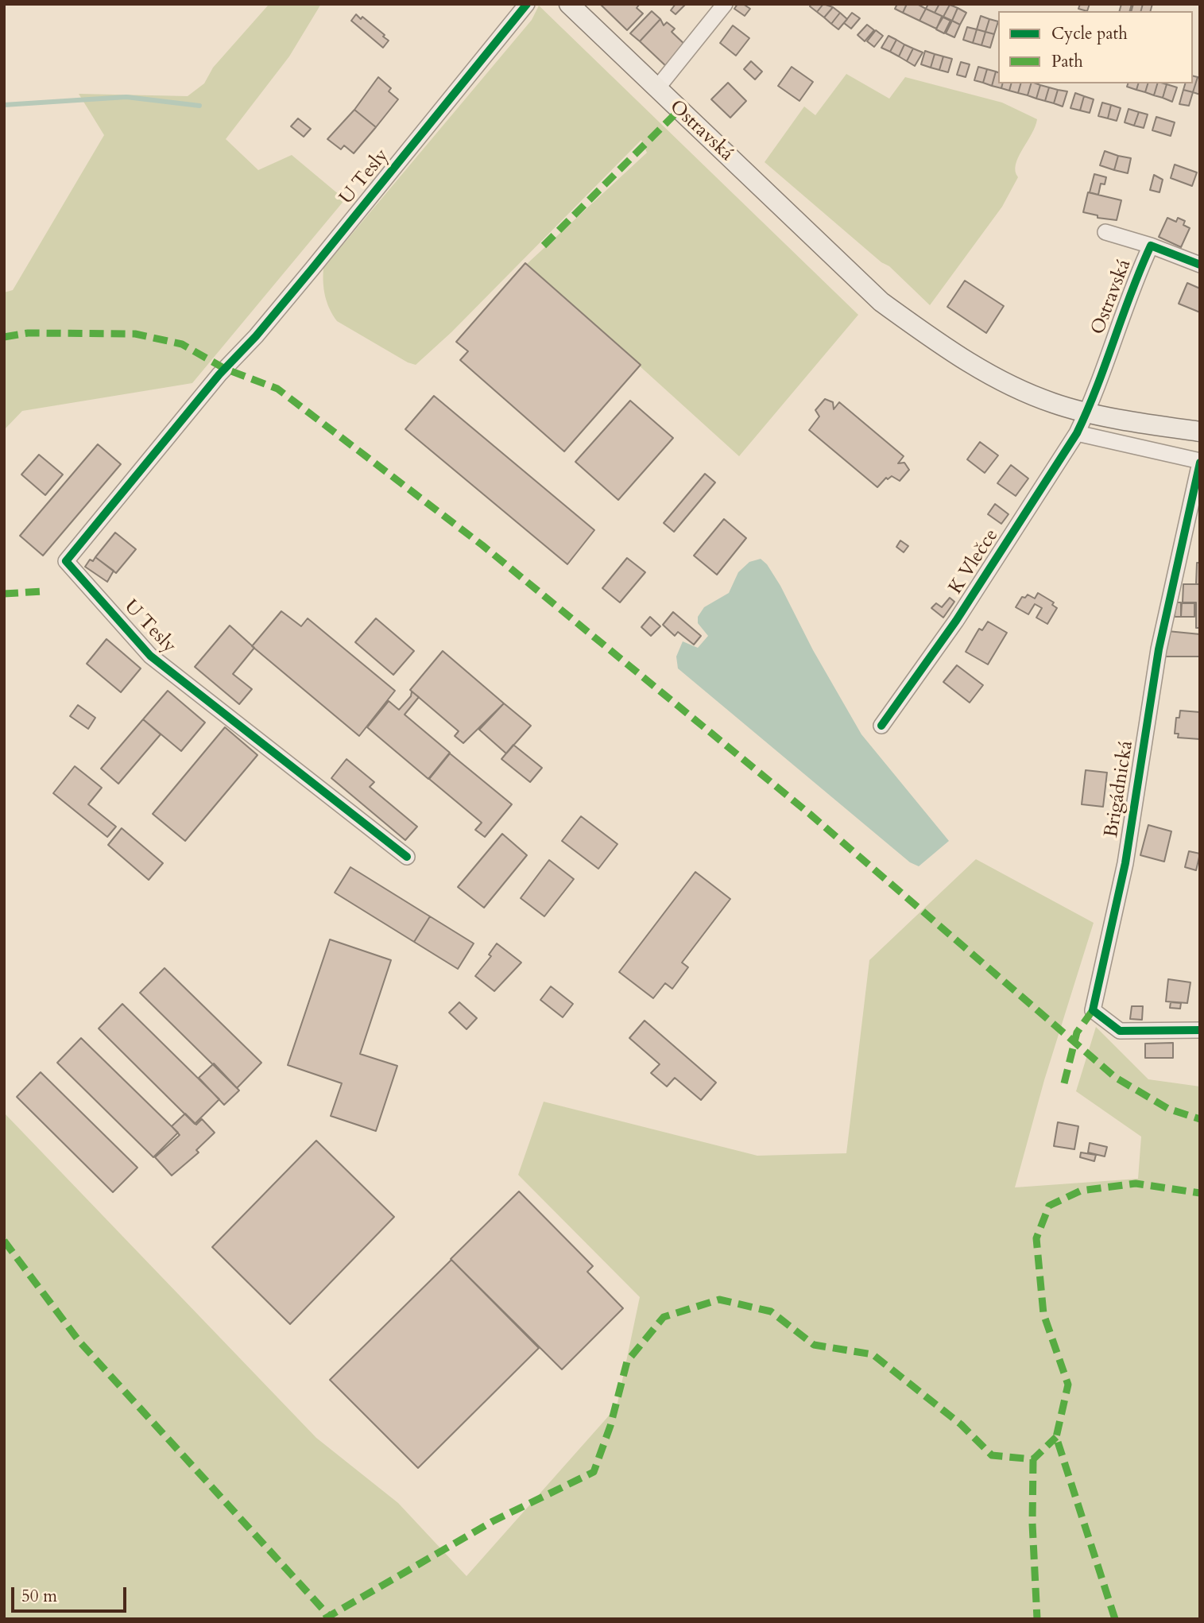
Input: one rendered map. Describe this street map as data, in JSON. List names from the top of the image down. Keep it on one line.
{"streets":{"main road":["Ostravská"],"street":["U Tesly","K Vlečce","Brigádnická"]},"crossings":[["Ostravská","K Vlečce"],["K Vlečce","Brigádnická"]],"legend":["Cycle path","Path"],"scale_bar":"50 m"}
